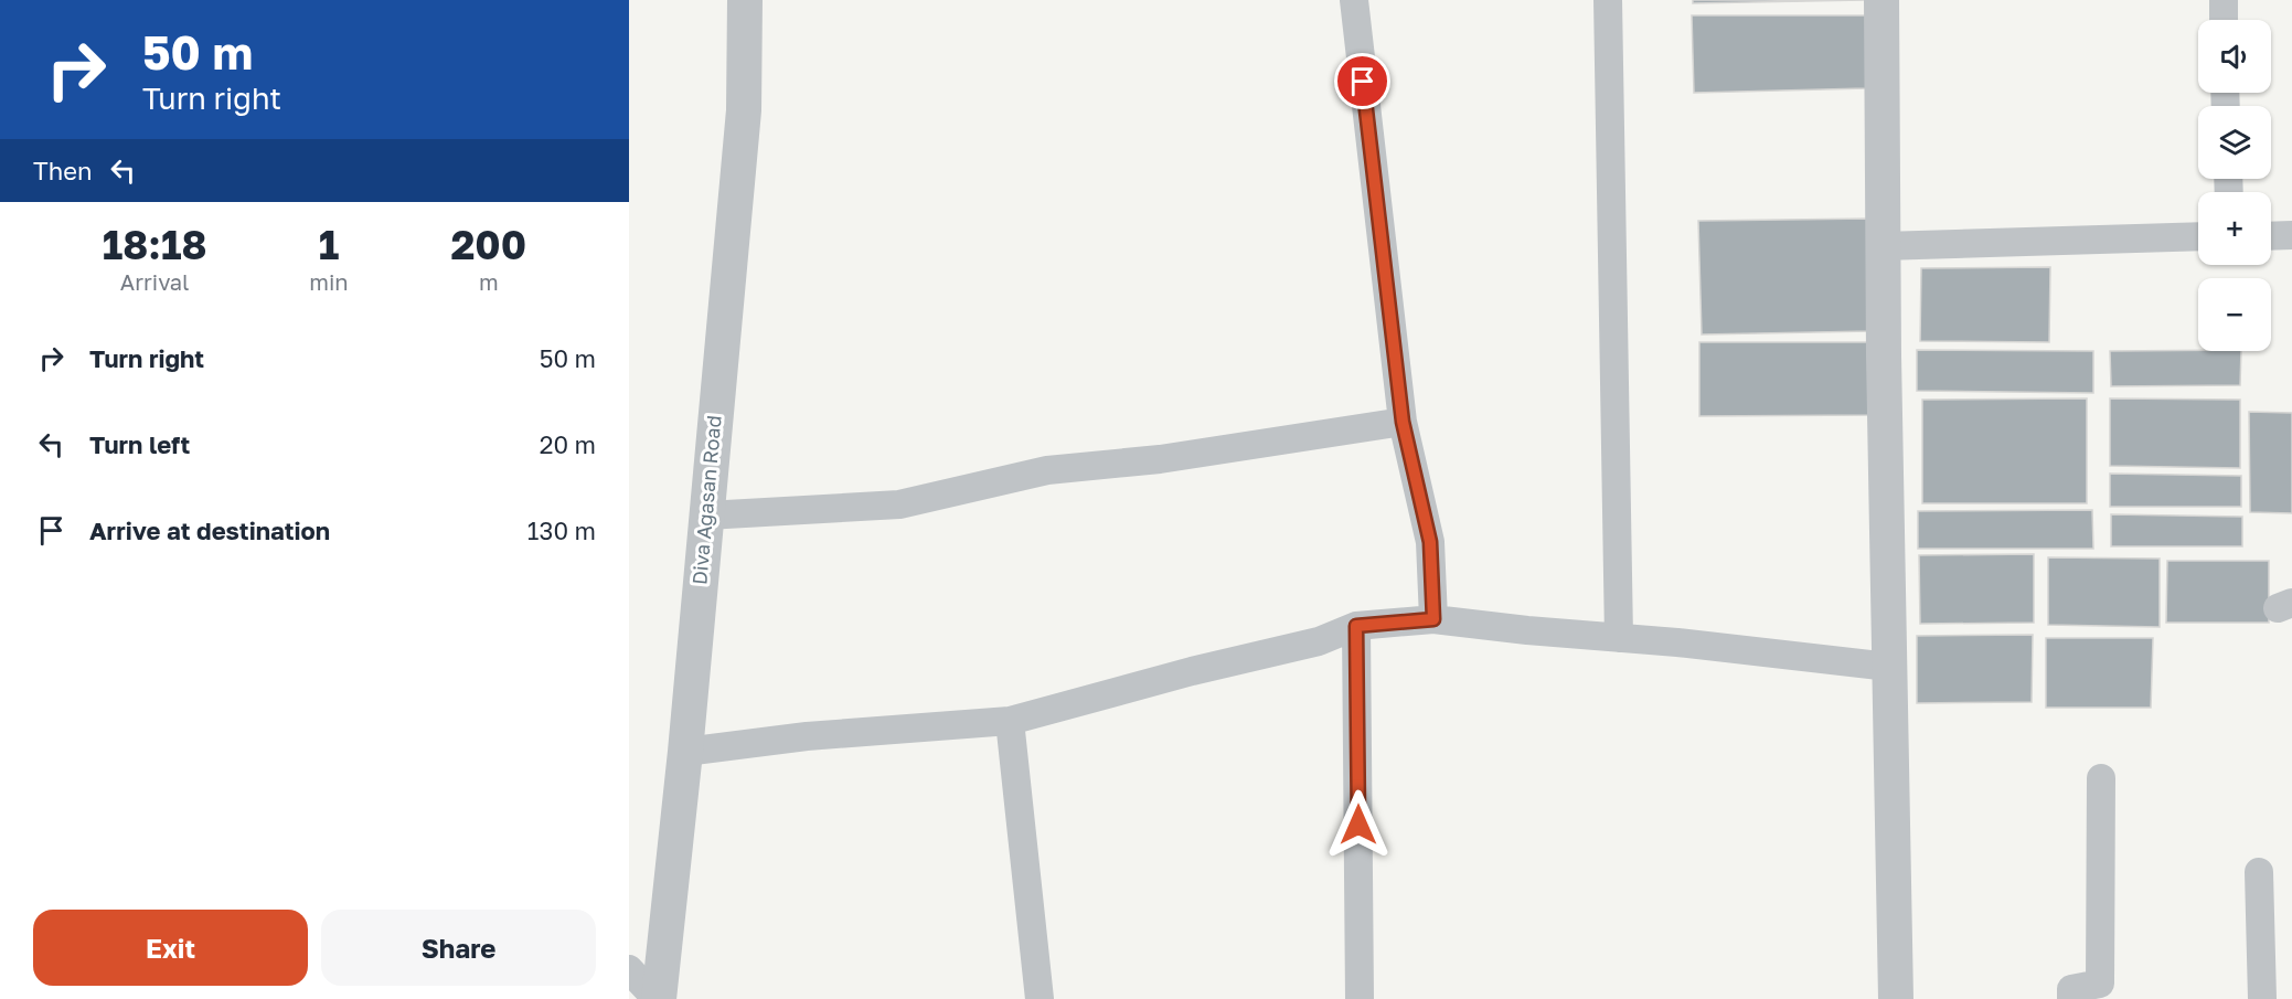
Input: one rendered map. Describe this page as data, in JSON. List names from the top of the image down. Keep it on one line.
{"streets":{"street":["Diva Agasan Road"]},"page":{"turn":["50 m","Turn right"],"map_buttons":["+","−"],"then":"Then","eta":["18:18","Arrival","1","min","200","m"],"list":[{"name":"Turn right","value":"50 m"},{"name":"Turn left","value":"20 m"},{"name":"Arrive at destination","value":"130 m"}],"buttons":["Exit","Share"]}}
